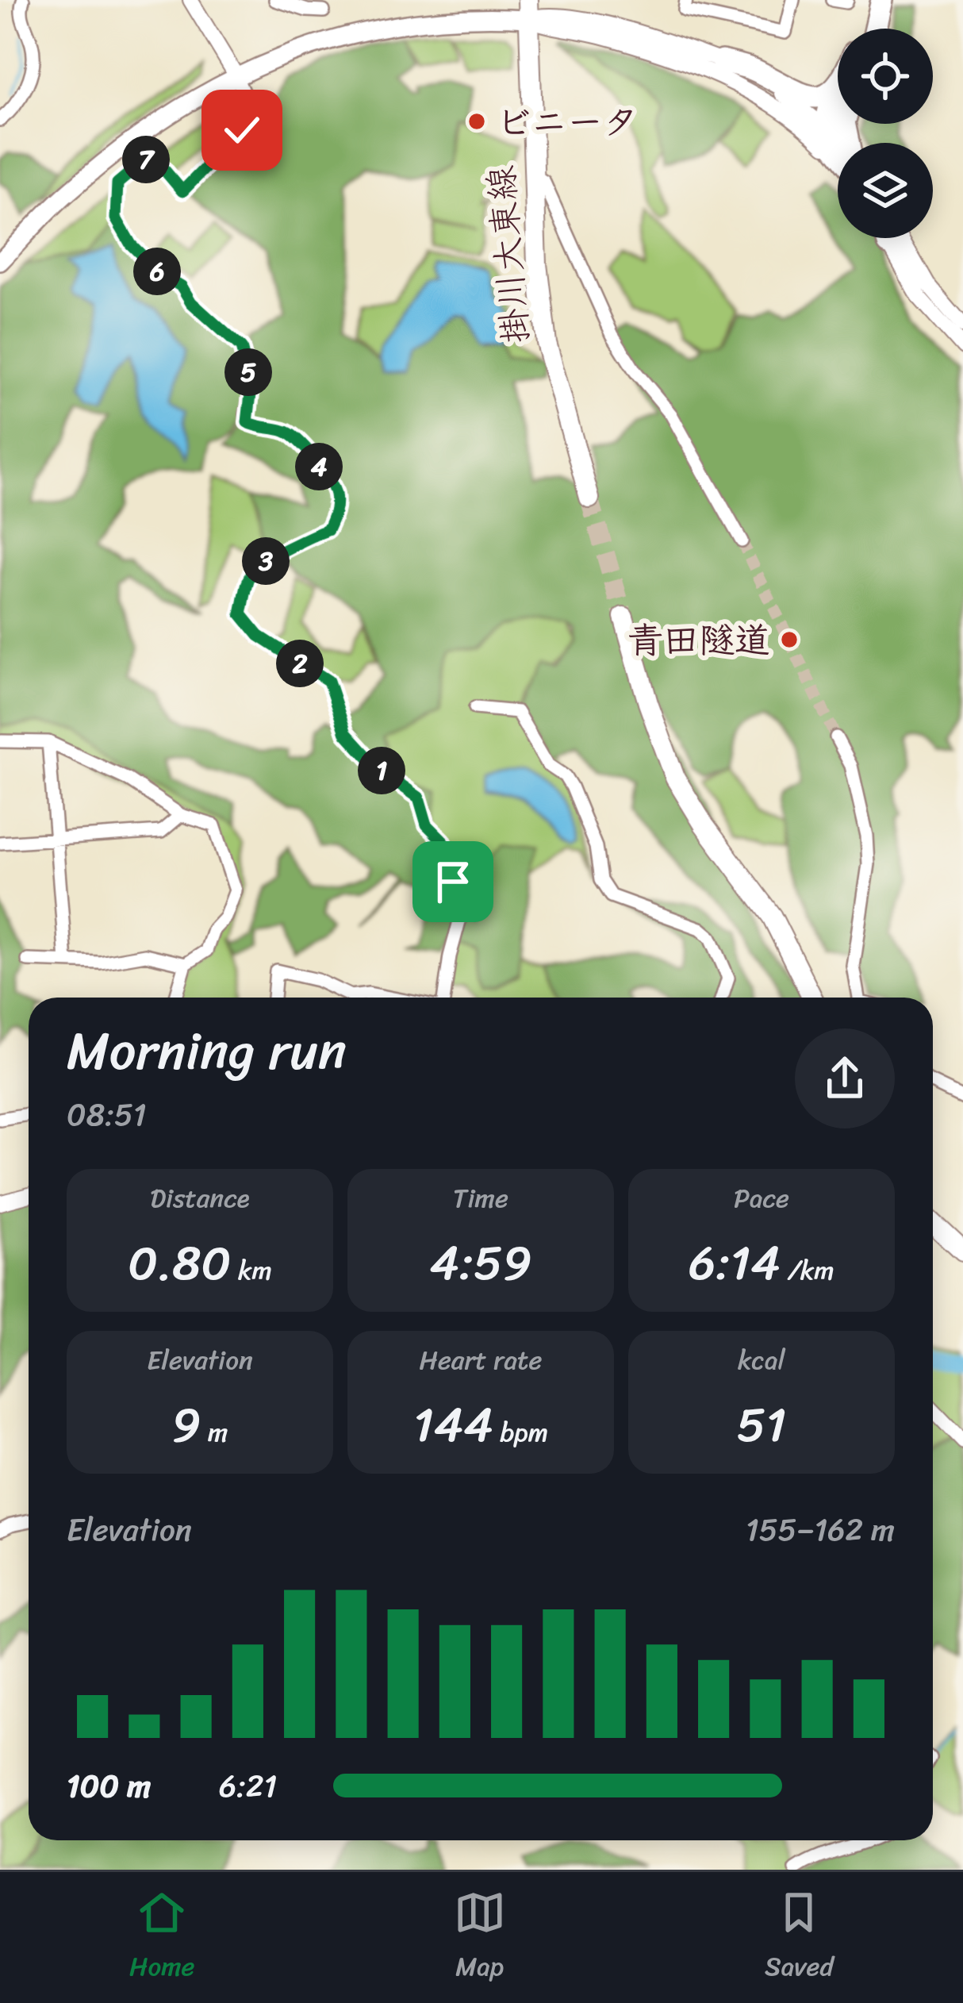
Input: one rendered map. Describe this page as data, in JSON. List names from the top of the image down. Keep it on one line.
{"streets":{"main road":["掛川大東線"]},"places":["ビニータ","青田隧道"],"page":{"pins":["7","6","5","4","3","2","1"],"heading":["Morning run","08:51"],"stats":[["Distance","0.80 km"],["Time","4:59"],["Pace","6:14 /km"],["Elevation","9 m"],["Heart rate","144 bpm"],["kcal","51"]],"chart":["Elevation","155–162 m"],"list":[{"name":"100 m","note":"6:21"}],"tabs":["Home","Map","Saved"]}}
